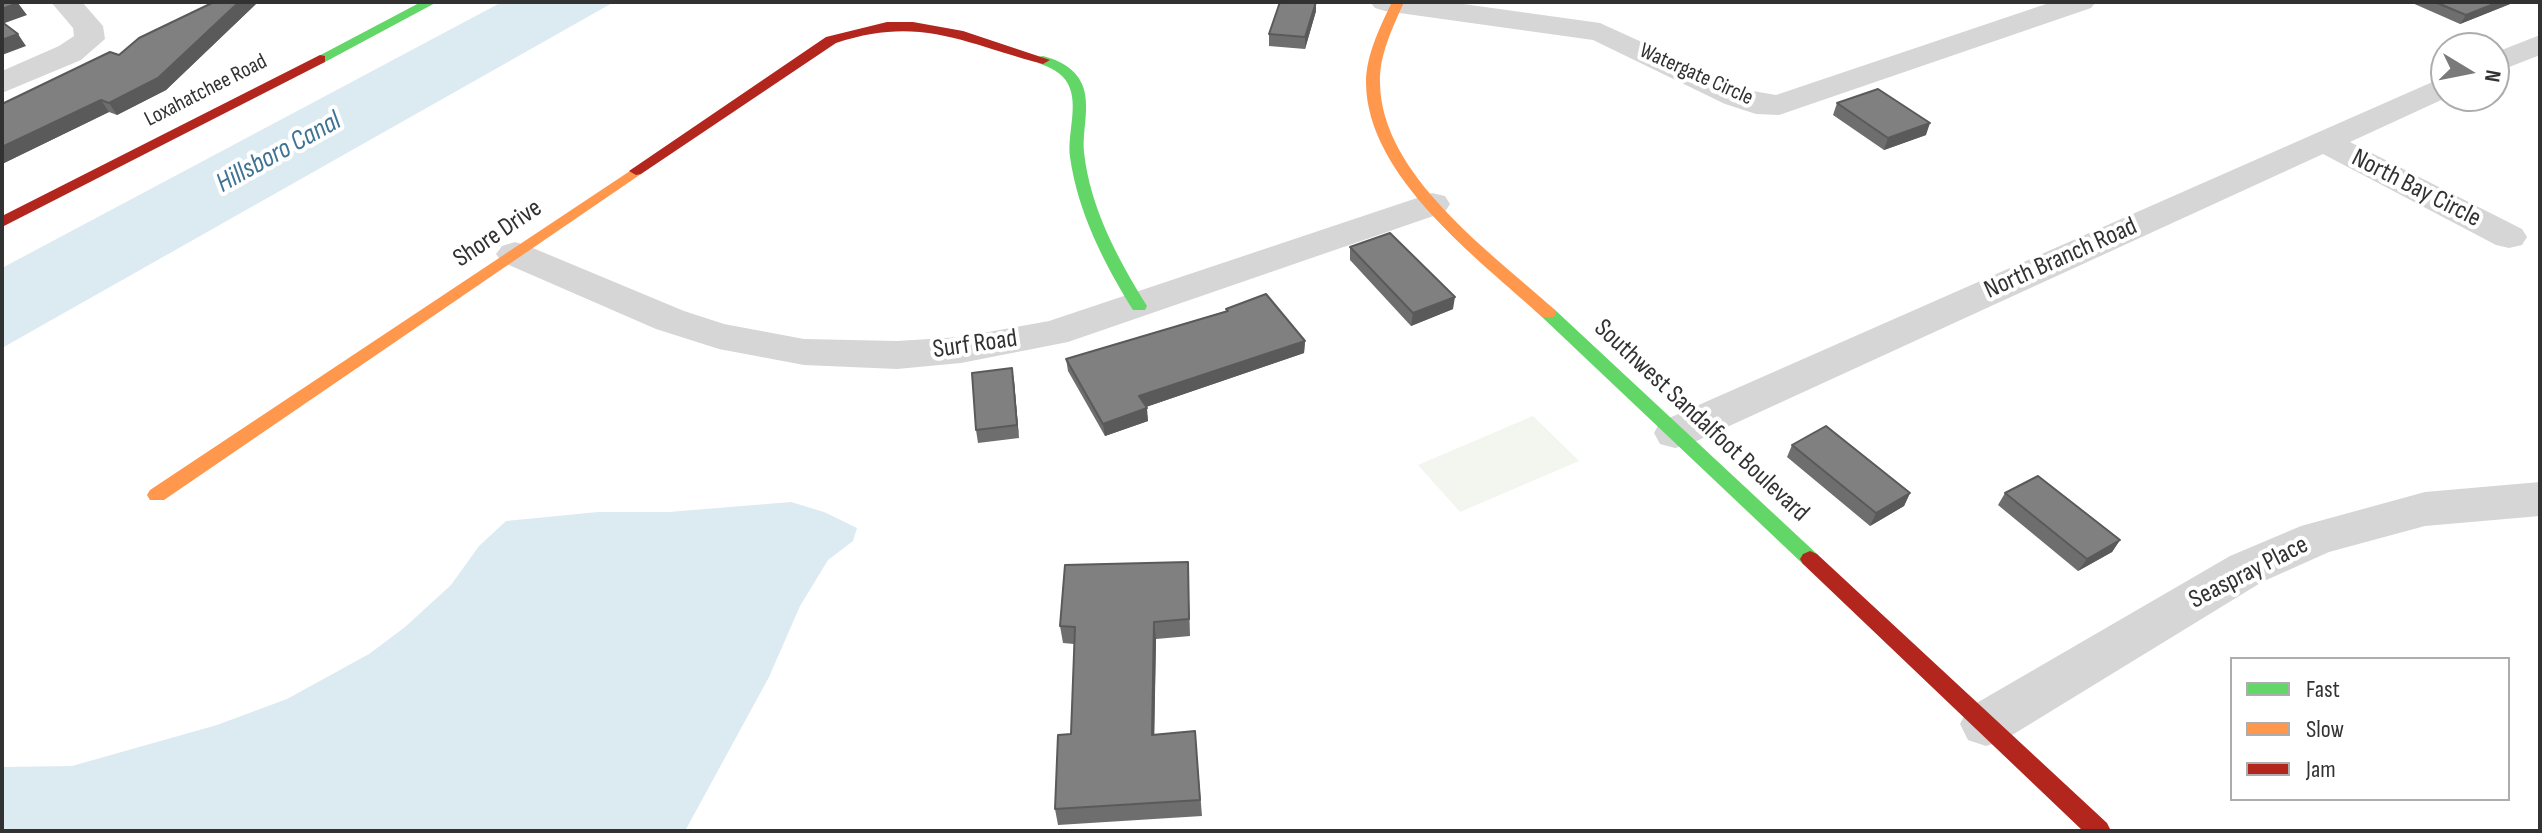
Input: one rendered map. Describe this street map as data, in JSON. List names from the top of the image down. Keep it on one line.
{"streets":{"street":["Watergate Circle","Loxahatchee Road","North Bay Circle","Shore Drive","North Branch Road","Surf Road","Southwest Sandalfoot Boulevard","Seaspray Place"]},"crossings":[["Watergate Circle","Southwest Sandalfoot Boulevard"],["North Bay Circle","North Branch Road"],["Shore Drive","Surf Road"],["North Branch Road","Southwest Sandalfoot Boulevard"],["Surf Road","Southwest Sandalfoot Boulevard"],["Southwest Sandalfoot Boulevard","Seaspray Place"]],"water":["Hillsboro Canal"],"legend":["Fast","Slow","Jam"],"north":"right"}
